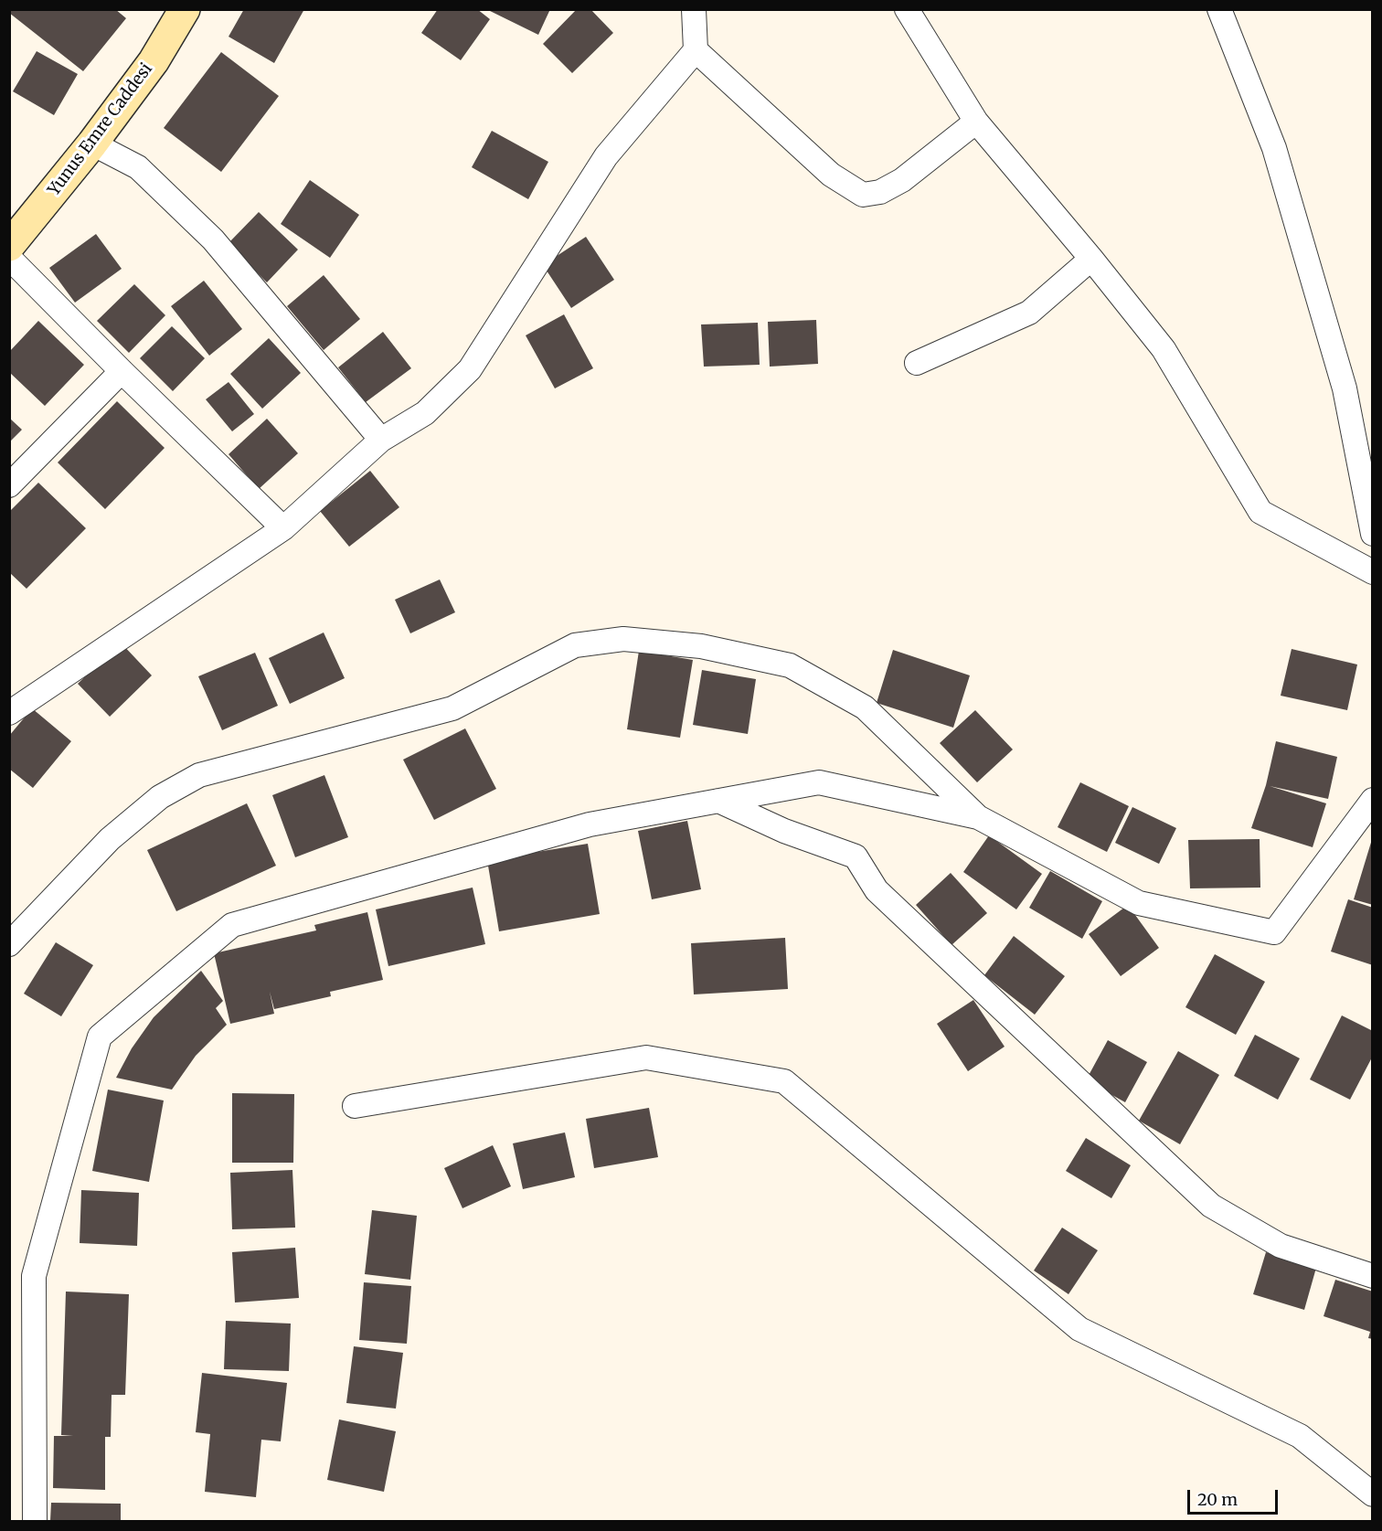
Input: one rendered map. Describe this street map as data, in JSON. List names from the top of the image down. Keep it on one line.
{"streets":{"street":["Yunus Emre Caddesi"]},"scale_bar":"20 m"}
